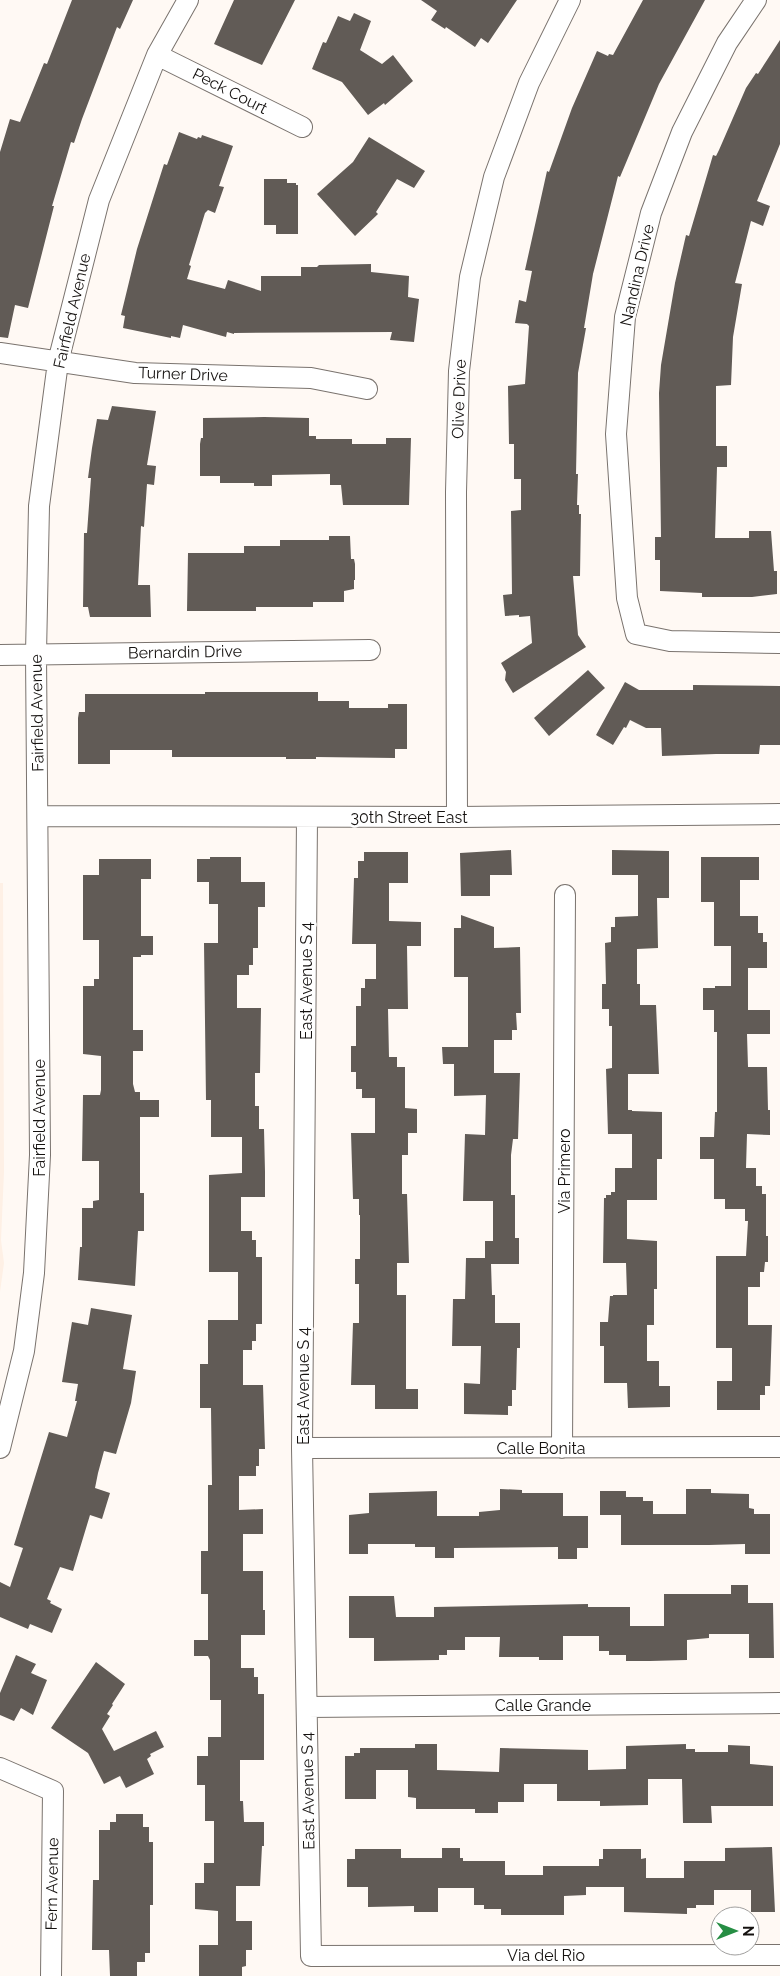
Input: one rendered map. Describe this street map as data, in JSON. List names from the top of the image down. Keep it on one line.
{"streets":{"street":["Peck Court","Nandina Drive","Fairfield Avenue","Turner Drive","Olive Drive","Bernardin Drive","30th Street East","East Avenue S 4","Via Primero","Calle Bonita","Calle Grande","Fern Avenue","Via del Rio"]},"crossings":[["Peck Court","Fairfield Avenue"],["Fairfield Avenue","Turner Drive"],["Fairfield Avenue","Bernardin Drive"],["Fairfield Avenue","30th Street East"],["Olive Drive","30th Street East"],["30th Street East","East Avenue S 4"],["East Avenue S 4","Calle Bonita"],["East Avenue S 4","Calle Grande"],["East Avenue S 4","Via del Rio"],["Via Primero","Calle Bonita"]],"north":"right"}
